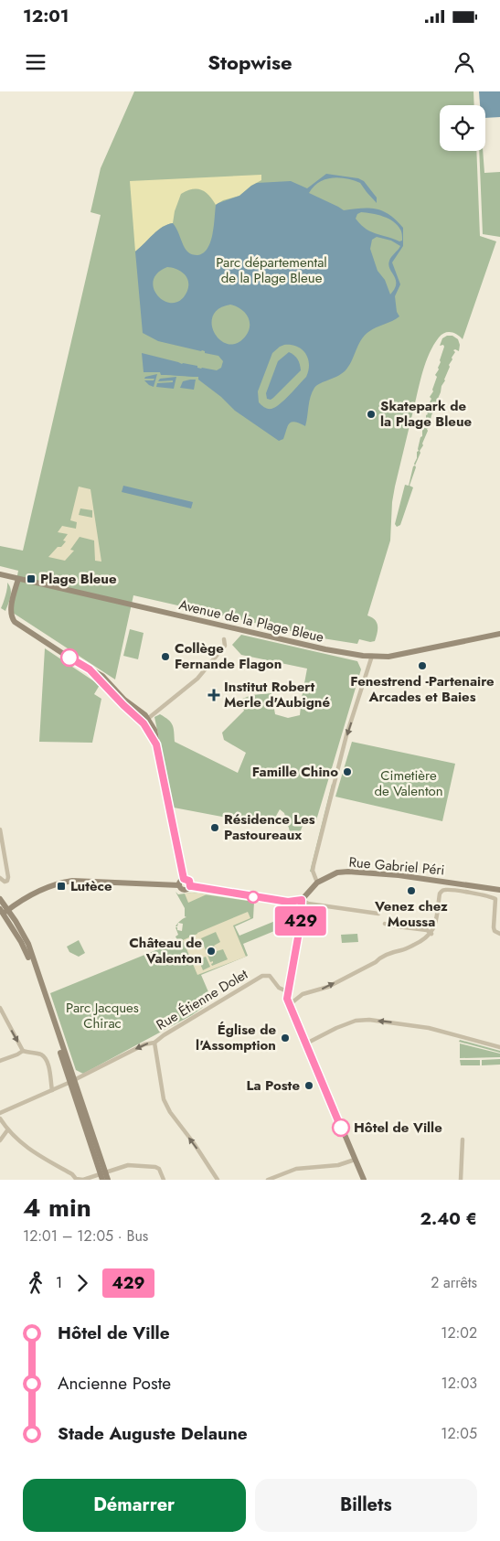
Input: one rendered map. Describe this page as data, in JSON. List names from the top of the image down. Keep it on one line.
{"streets":{"street":["Avenue de la Plage Bleue","Rue Gabriel Péri","Rue Étienne Dolet"]},"parks":["Parc départemental de la Plage Bleue","Cimetière de Valenton","Parc Jacques Chirac"],"places":{"other":["Skatepark de la Plage Bleue","Collège Fernande Flagon","Fenestrend -Partenaire Arcades et Baies","Famille Chino","Résidence Les Pastoureaux","Venez chez Moussa","Château de Valenton","Église de l'Assomption","La Poste","Hôtel de Ville"],"transit":["Plage Bleue","Lutèce"],"health":["Institut Robert Merle d'Aubigné"]},"lines":["bus line 429"],"page":{"status":"12:01","header":"Stopwise","on_map":"429","heading":["4 min","12:01 – 12:05 · Bus","2.40 €"],"legs":["1","429","2 arrêts"],"list":[{"name":"Hôtel de Ville","value":"12:02"},{"name":"Ancienne Poste","value":"12:03"},{"name":"Stade Auguste Delaune","value":"12:05"}],"buttons":["Démarrer","Billets"]}}
